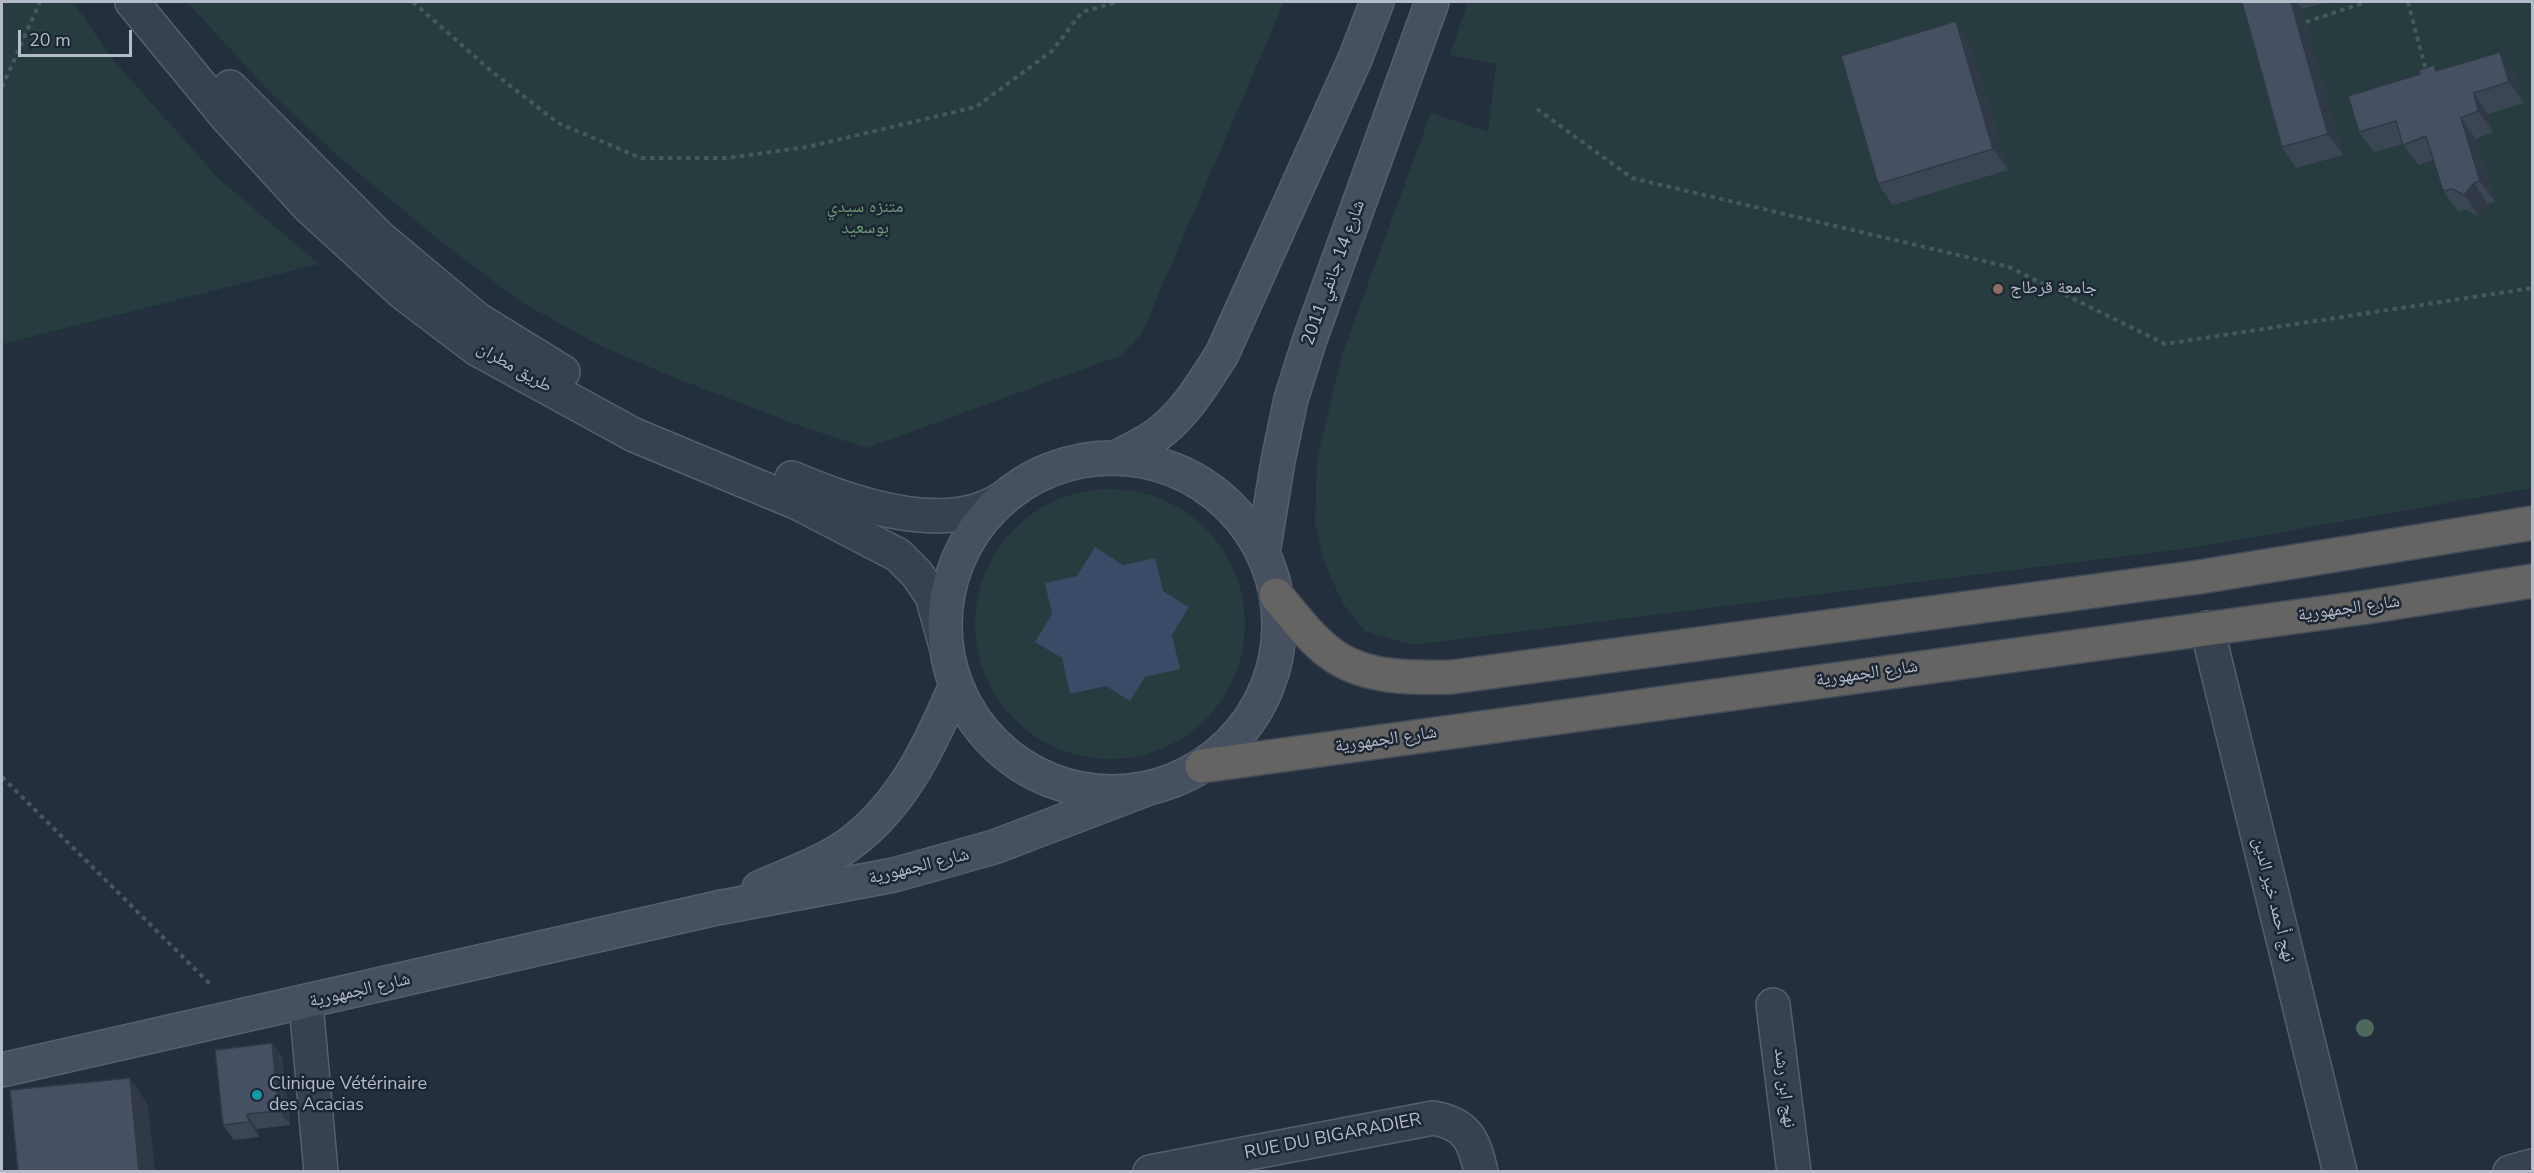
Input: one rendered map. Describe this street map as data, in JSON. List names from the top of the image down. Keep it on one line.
{"streets":{"highway":["شارع الجمهورية"],"main road":["شارع 14 جانفي 2011"],"street":["طريق مطران","نهج أحمد خير الدين","نهج ابن رشد","RUE DU BIGARADIER"]},"crossings":[["شارع 14 جانفي 2011","شارع الجمهورية"],["شارع الجمهورية","نهج أحمد خير الدين"]],"parks":["متنزه سيدي بوسعيد"],"places":["جامعة قرطاج","Clinique Vétérinaire des Acacias"],"scale_bar":"20 m"}
